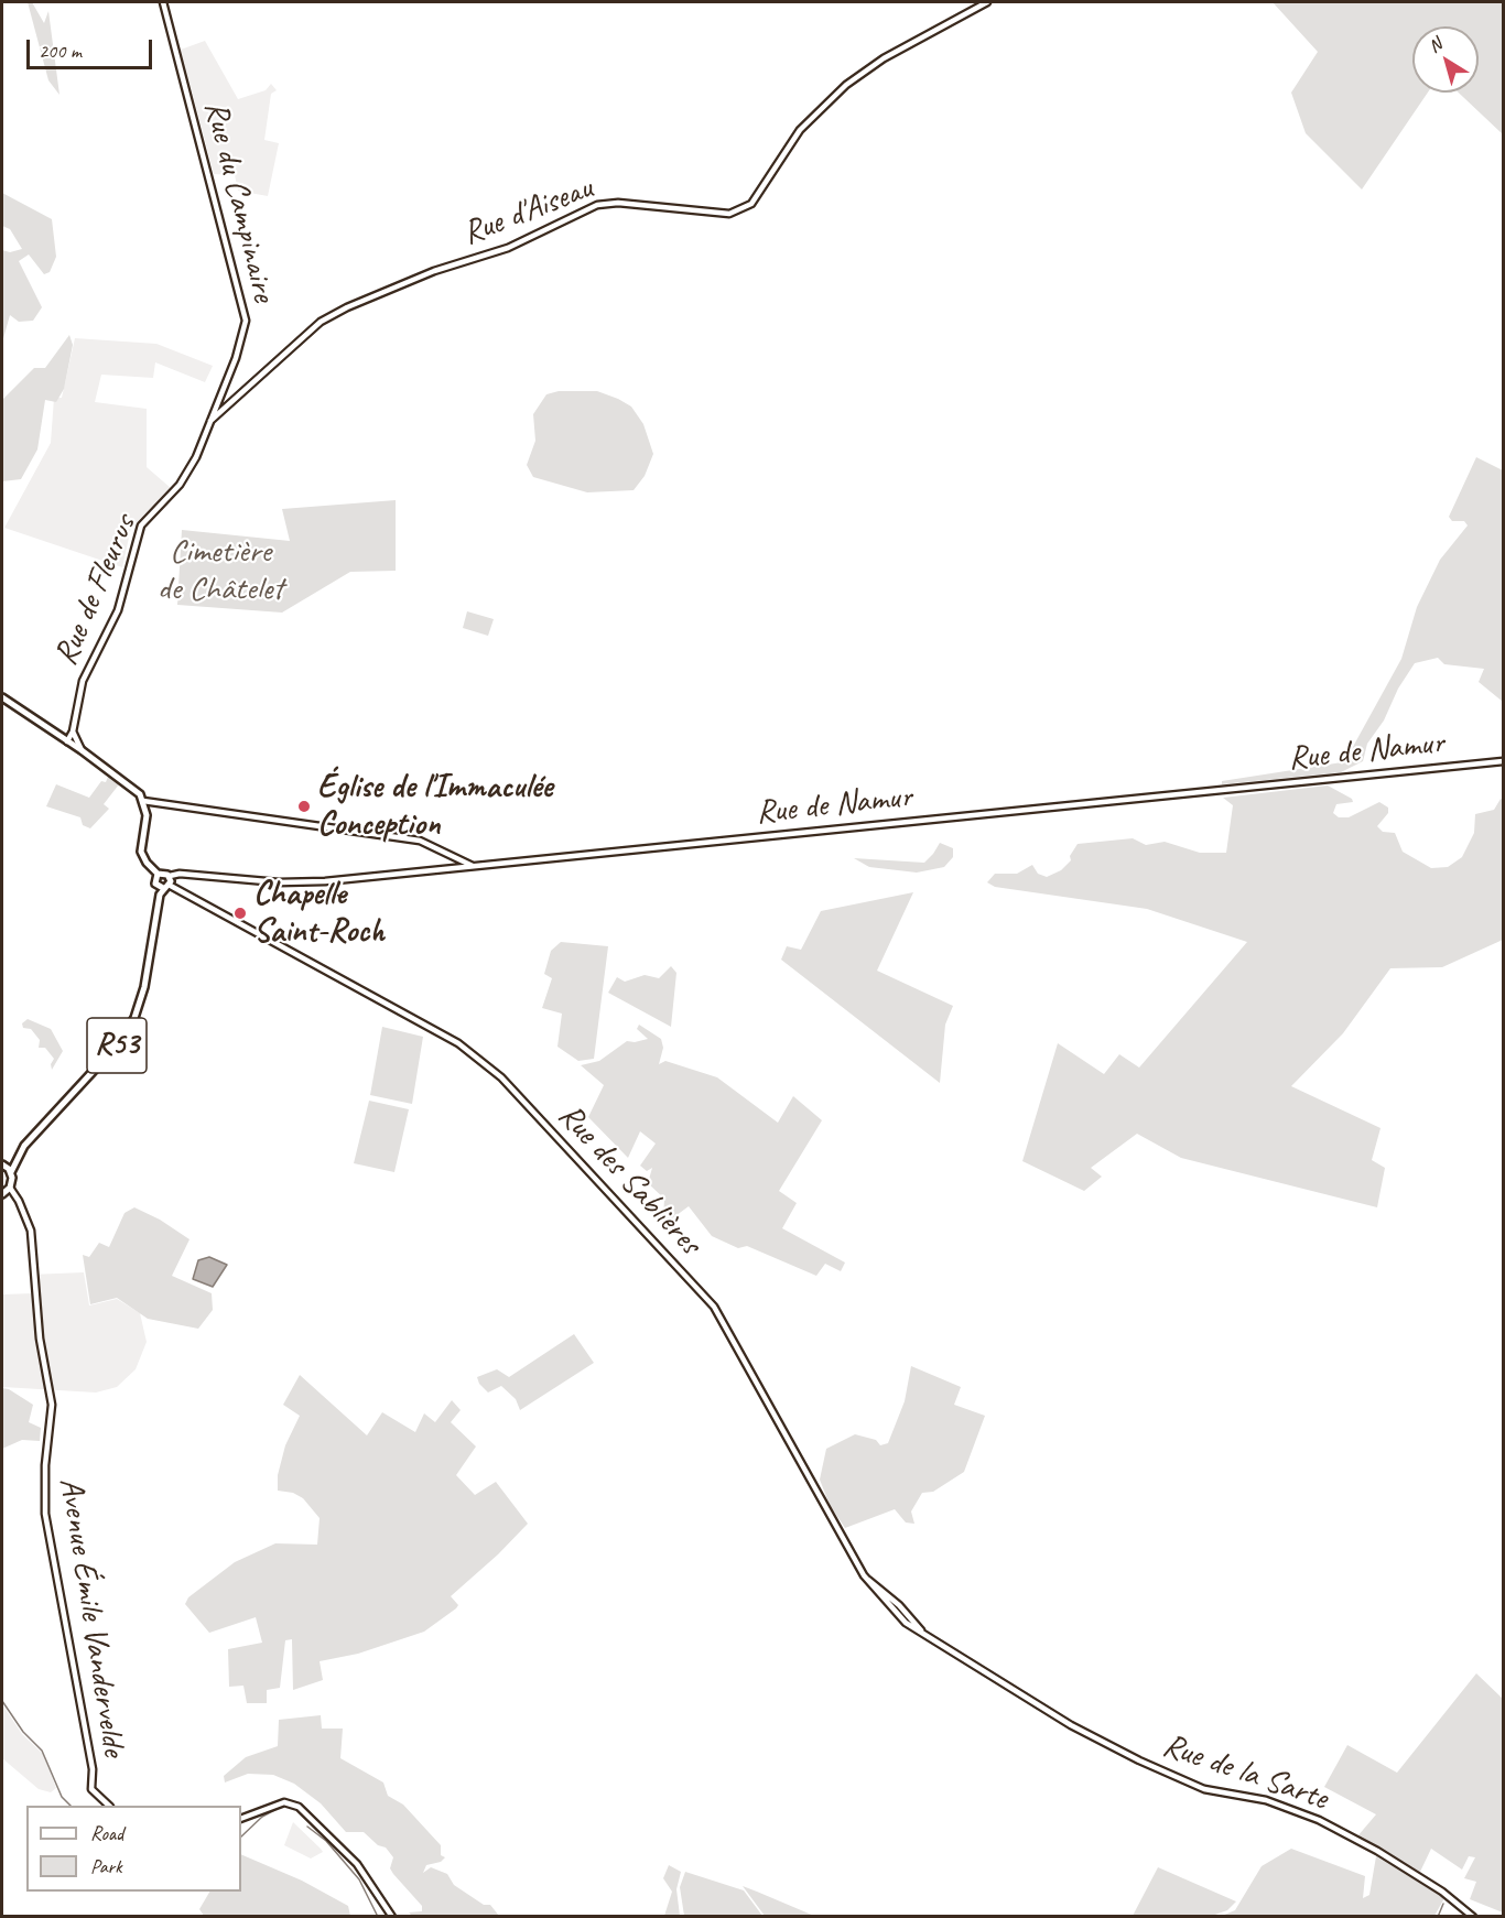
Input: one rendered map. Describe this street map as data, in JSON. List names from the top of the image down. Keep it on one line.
{"streets":{"main road":["Rue du Campinaire","Rue d'Aiseau","Rue de Fleurus","Rue de Namur","R53","Rue des Sablières","Avenue Émile Vandervelde","Rue de la Sarte"]},"crossings":[["Rue du Campinaire","Rue de Fleurus"],["Rue d'Aiseau","Rue de Fleurus"],["Rue de Namur","R53"],["R53","Rue des Sablières"],["R53","Avenue Émile Vandervelde"],["Rue des Sablières","Rue de la Sarte"]],"parks":["Cimetière de Châtelet"],"places":["Église de l'Immaculée Conception","Chapelle Saint-Roch"],"legend":["Road","Park"],"scale_bar":"200 m","north":"top left"}
